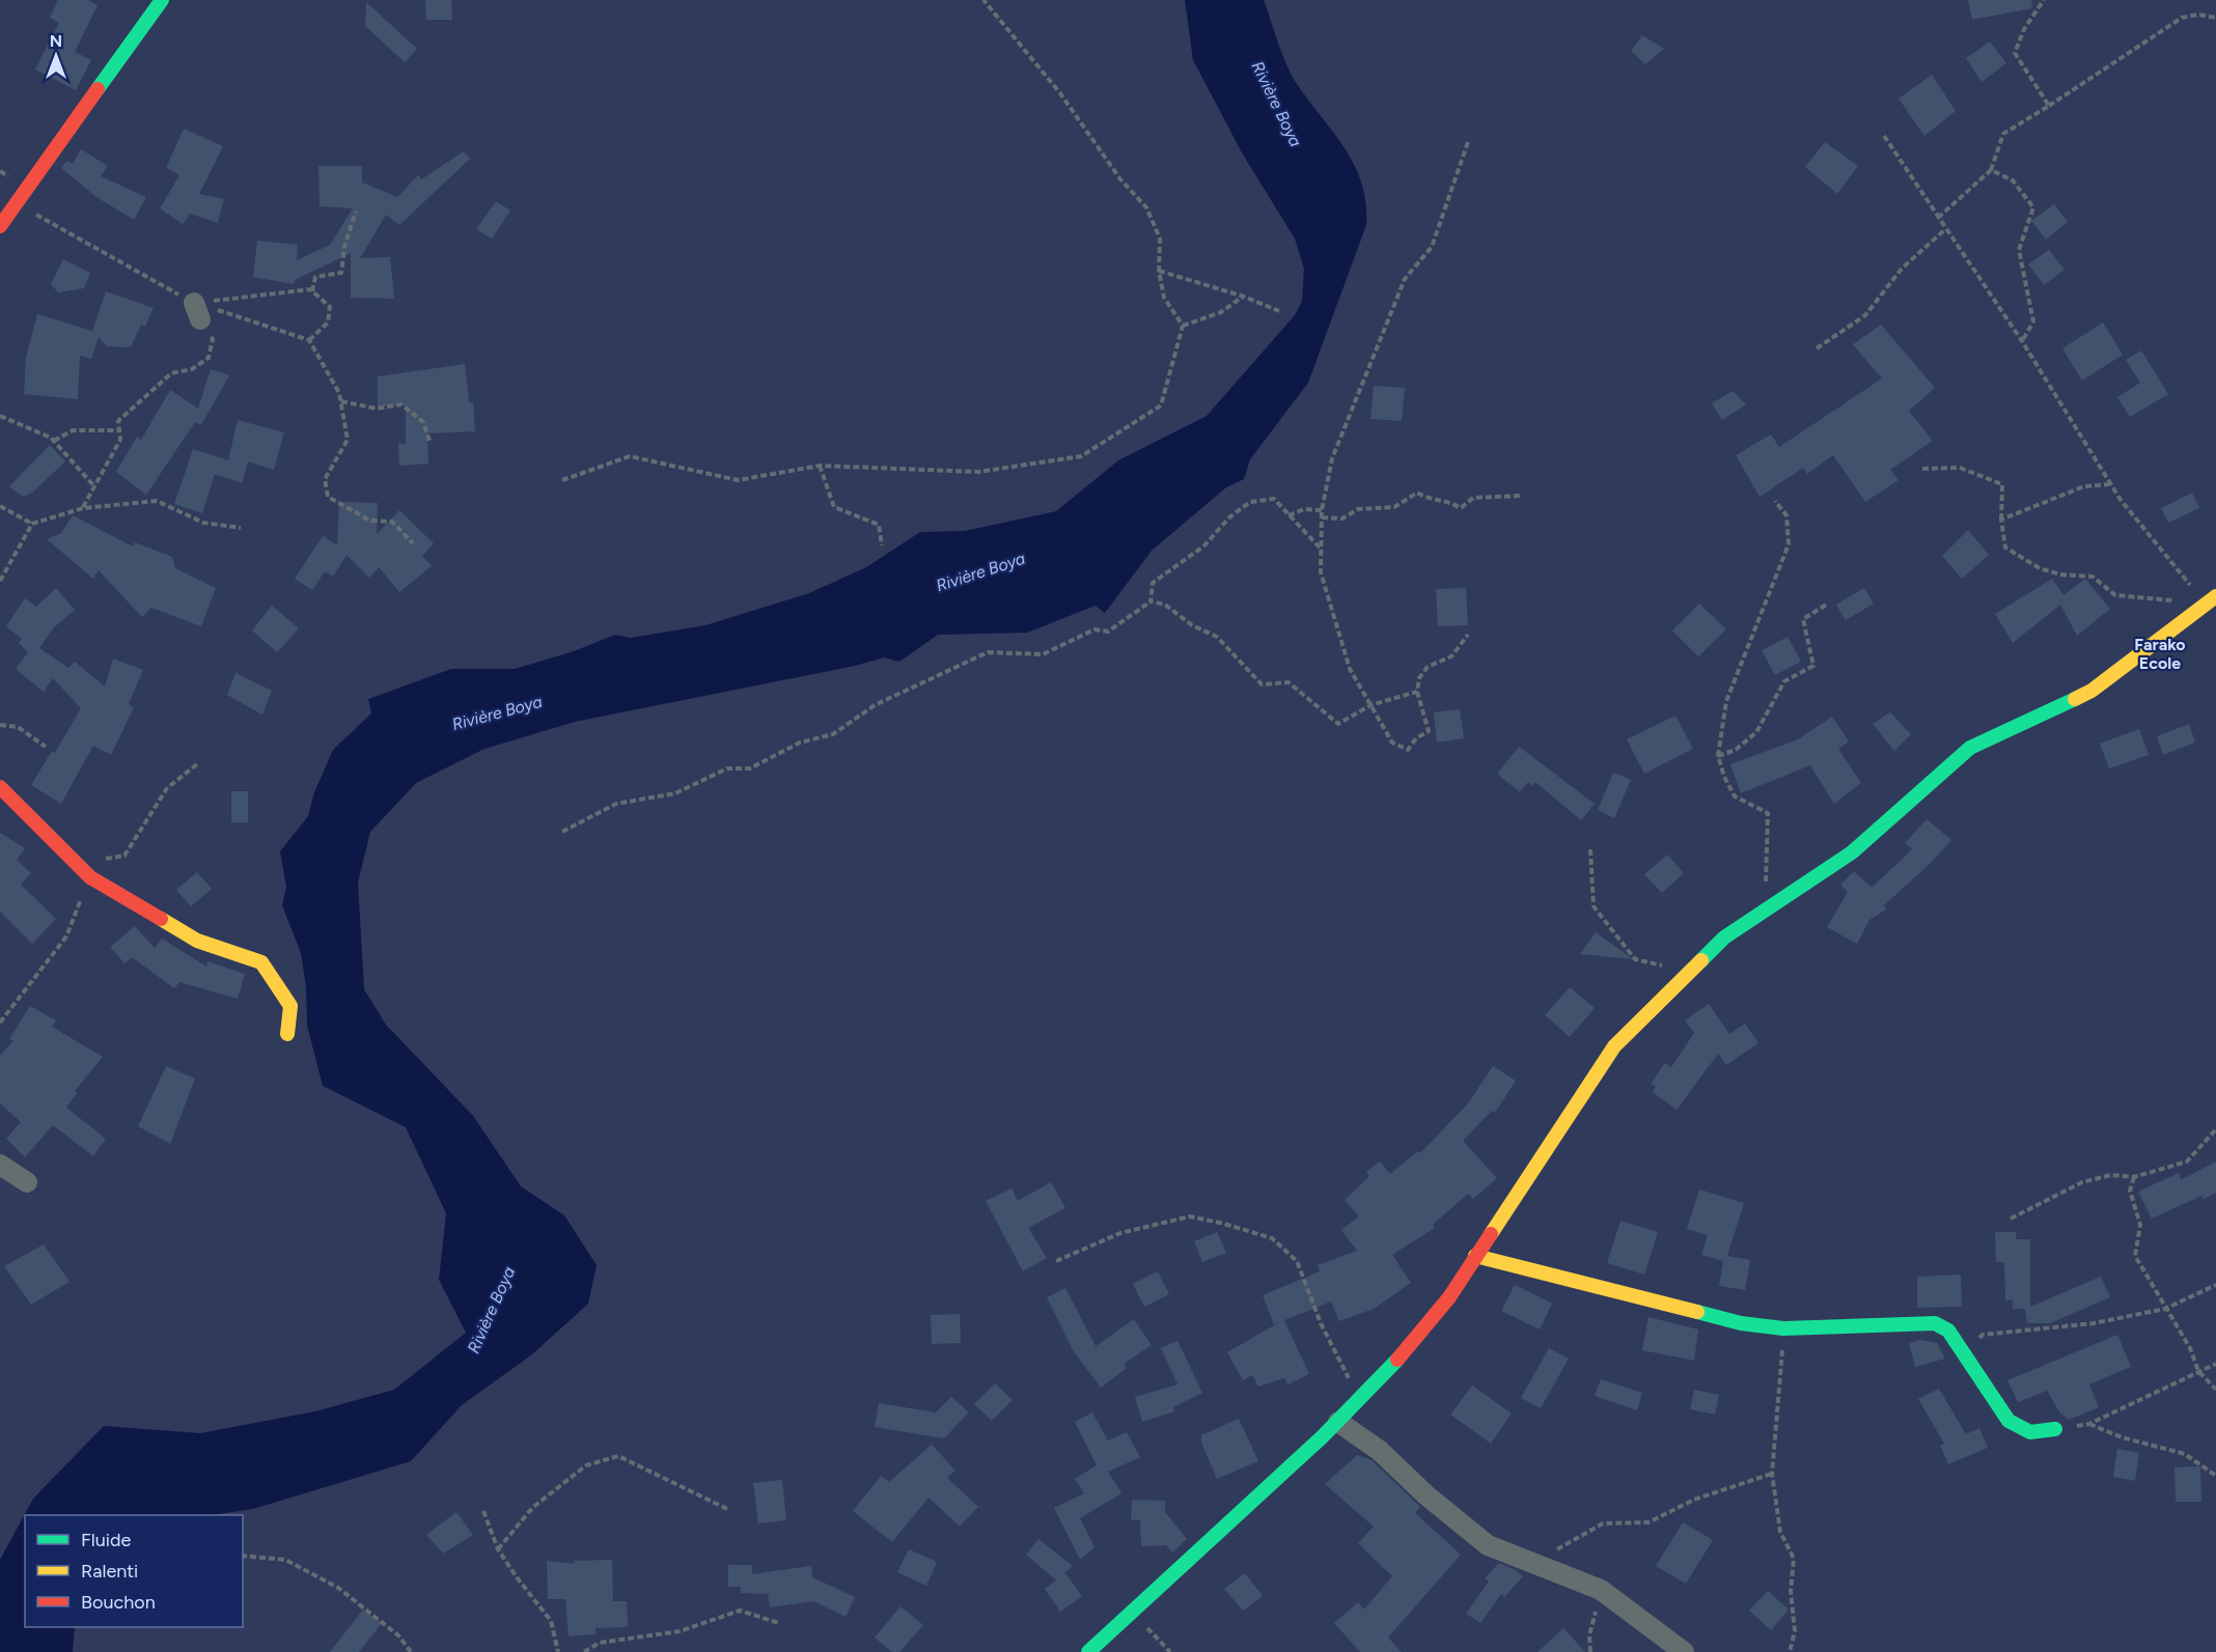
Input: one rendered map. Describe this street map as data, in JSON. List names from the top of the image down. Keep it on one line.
{"districts":["Farako Ecole"],"water":["Rivière Boya"],"legend":["Fluide","Ralenti","Bouchon"],"north":"top"}
